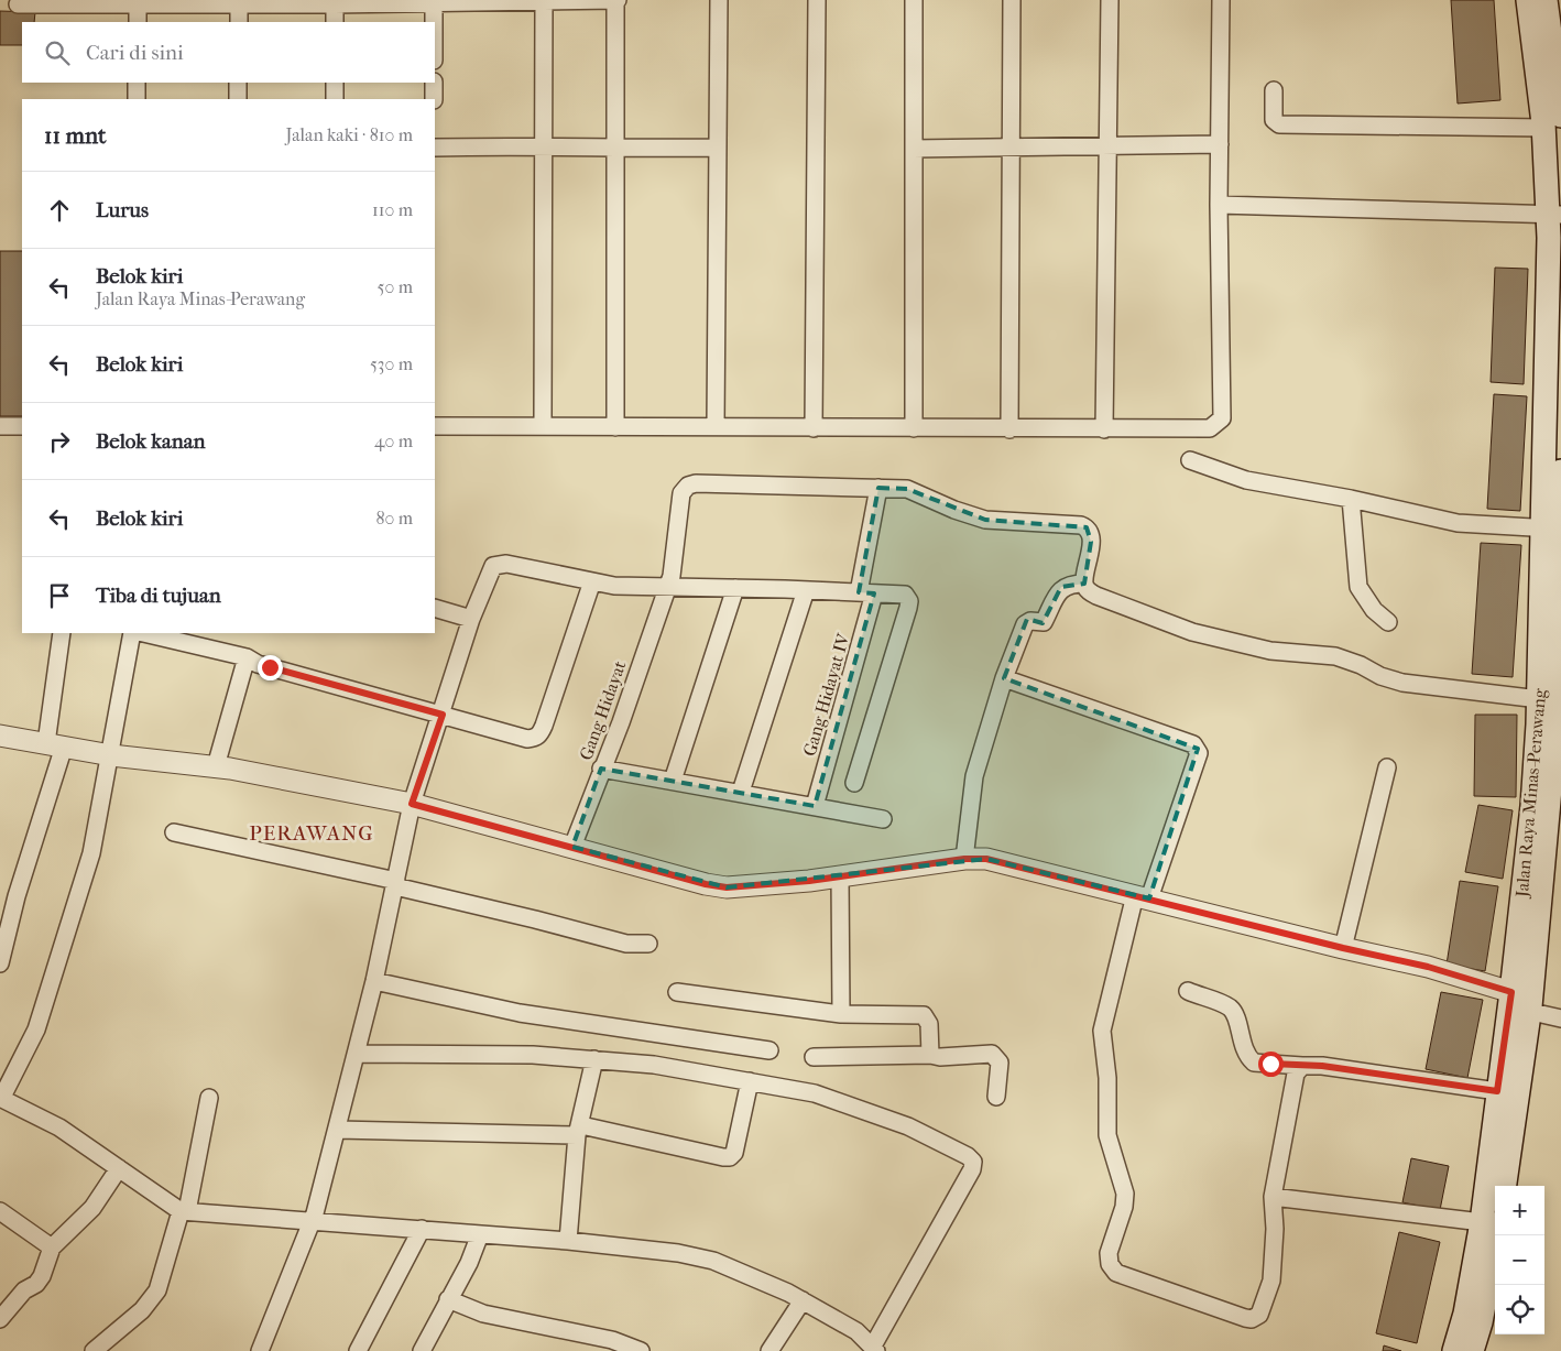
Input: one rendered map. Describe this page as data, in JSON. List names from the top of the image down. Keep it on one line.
{"streets":{"main road":["Jalan Raya Minas-Perawang"],"street":["Gang Hidayat IV","Gang Hidayat"]},"crossings":[["Gang Hidayat IV","Gang Hidayat"]],"districts":["PERAWANG"],"page":{"search":"Cari di sini","heading":["11 mnt","Jalan kaki · 810 m"],"list":[["Lurus","110 m"],["Belok kiri","Jalan Raya Minas-Perawang","50 m"],["Belok kiri","530 m"],["Belok kanan","40 m"],["Belok kiri","80 m"],"Tiba di tujuan"],"map_buttons":["+","−"]}}
